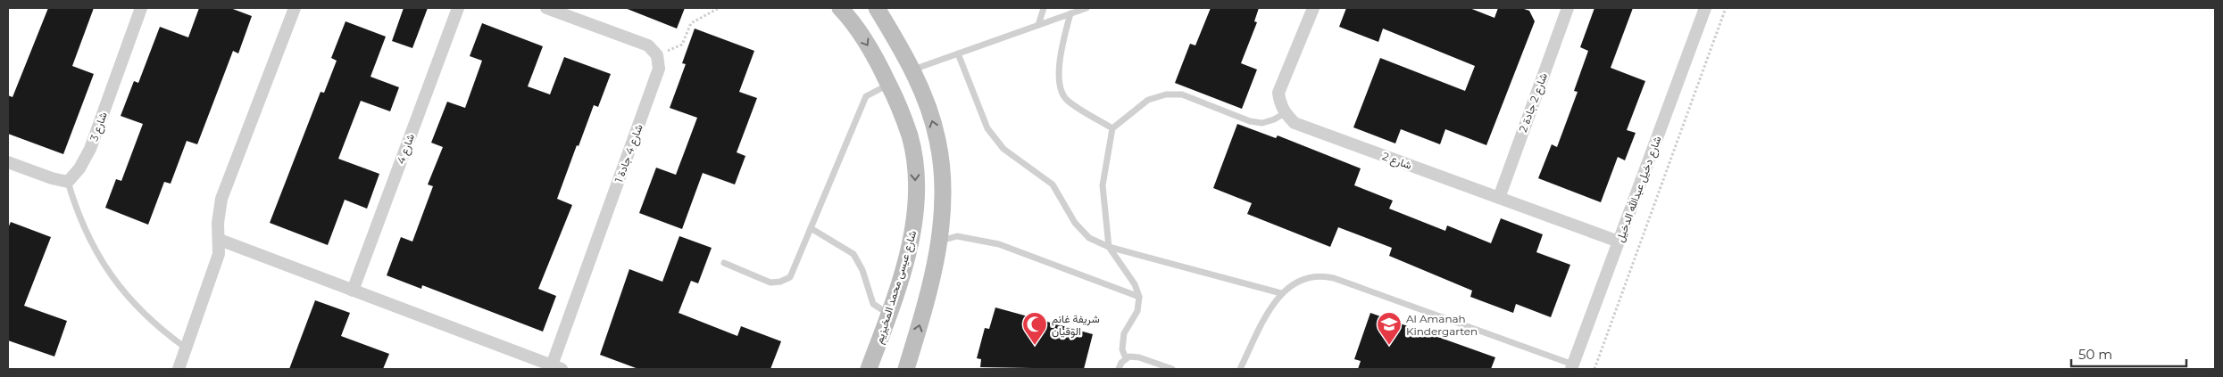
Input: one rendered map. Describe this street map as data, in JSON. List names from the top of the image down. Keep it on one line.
{"streets":{"street":["شارع 2 جادة 2","شارع 3","شارع 4","شارع 4 جادة 1","شارع 2","شارع دخيل عبدالله الدخيل","شارع عيسى محمد المخيزيم"]},"crossings":[["شارع 2 جادة 2","شارع 2"],["شارع 2","شارع دخيل عبدالله الدخيل"]],"places":{"mosque":["شريفة غانم الوقيان"],"school or university":["Al Amanah Kindergarten"]},"scale_bar":"50 m"}
